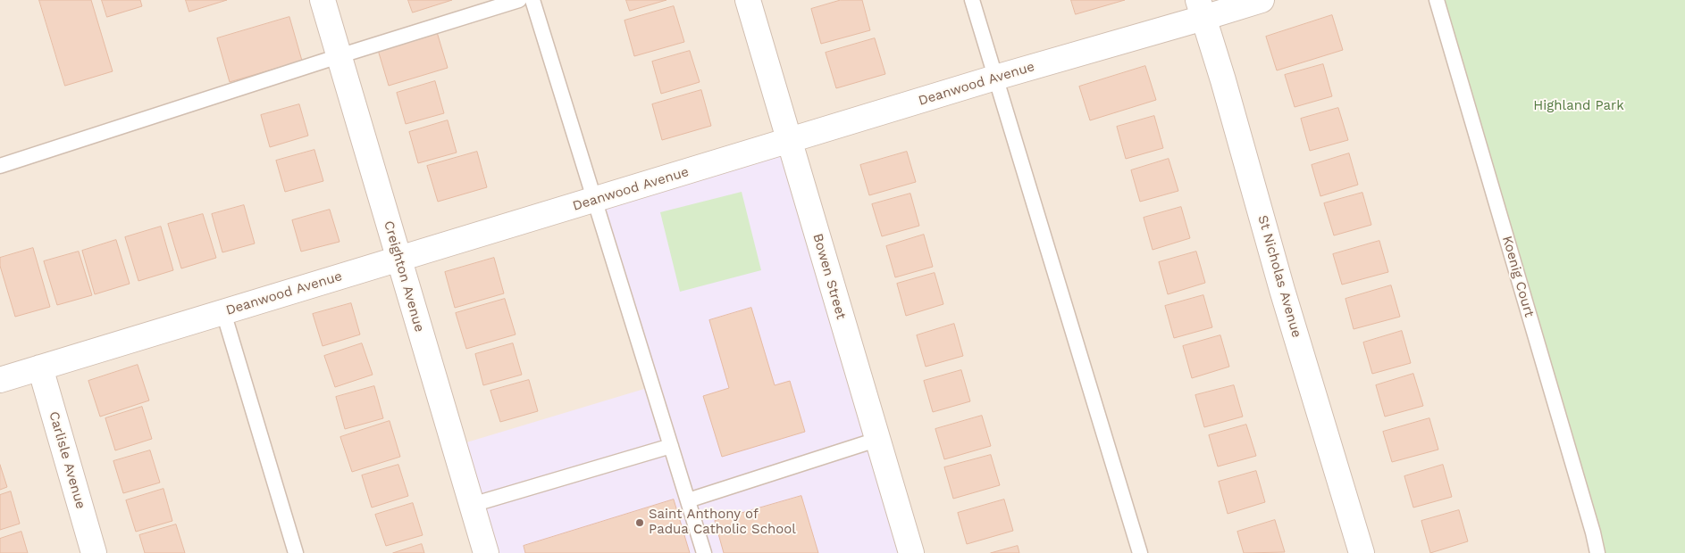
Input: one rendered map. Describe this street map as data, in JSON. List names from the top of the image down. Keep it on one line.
{"streets":{"street":["Deanwood Avenue","Creighton Avenue","Bowen Street","St Nicholas Avenue","Carlisle Avenue"],"lane":["Koenig Court"]},"crossings":[["Deanwood Avenue","Creighton Avenue"],["Deanwood Avenue","Bowen Street"],["Deanwood Avenue","St Nicholas Avenue"],["Deanwood Avenue","Carlisle Avenue"]],"parks":["Highland Park"],"places":["Saint Anthony of Padua Catholic School"]}
